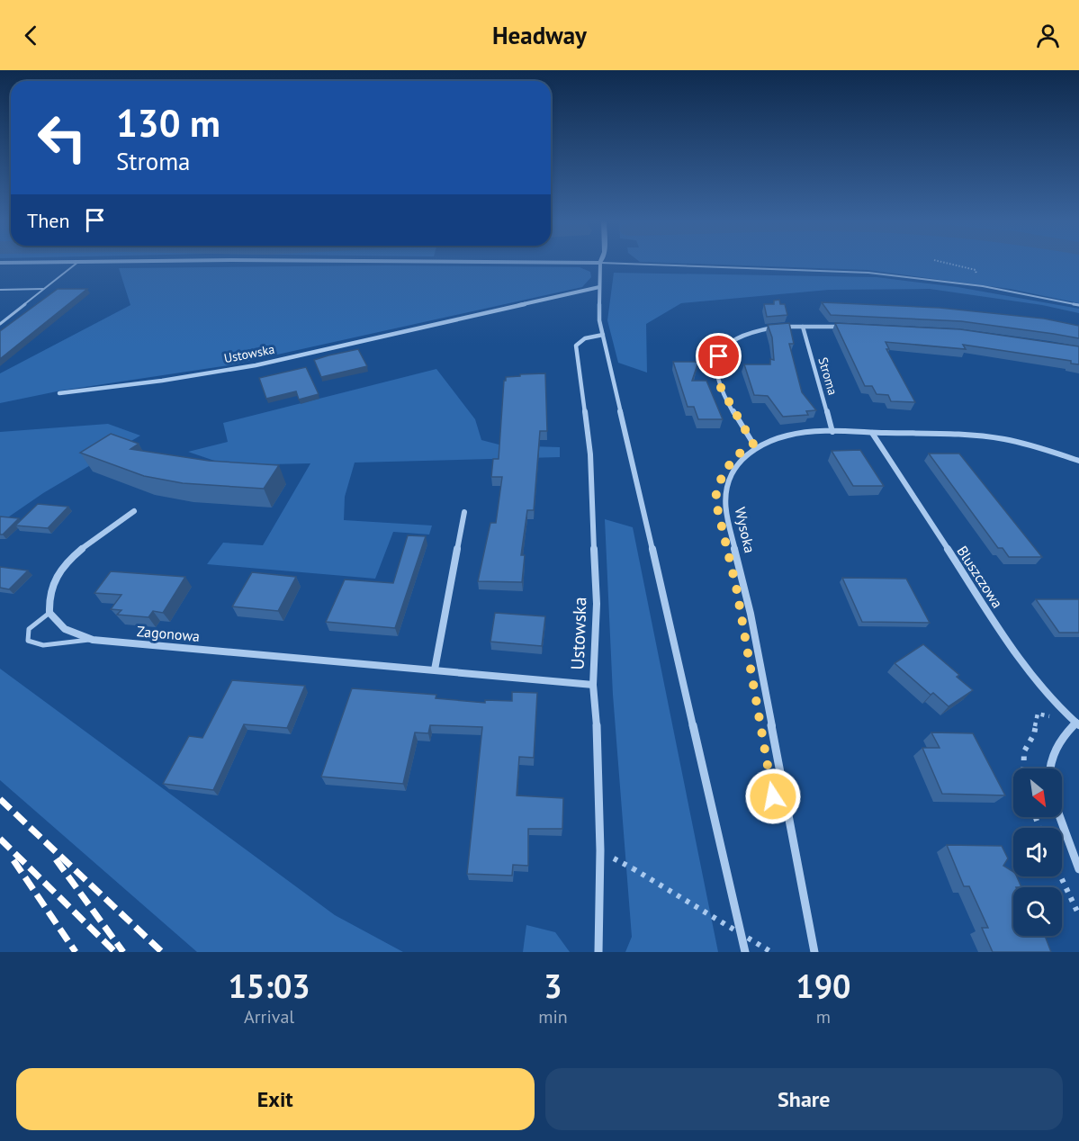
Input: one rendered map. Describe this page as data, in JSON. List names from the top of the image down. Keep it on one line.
{"streets":{"street":["Ustowska","Stroma","Wysoka","Bluszczowa","Zagonowa"]},"crossings":[["Ustowska","Zagonowa"],["Stroma","Wysoka"],["Wysoka","Bluszczowa"]],"north":"bottom right","page":{"header":"Headway","turn":["130 m","Stroma"],"then":"Then","eta":["15:03","Arrival","3","min","190","m"],"buttons":["Exit","Share"]}}
